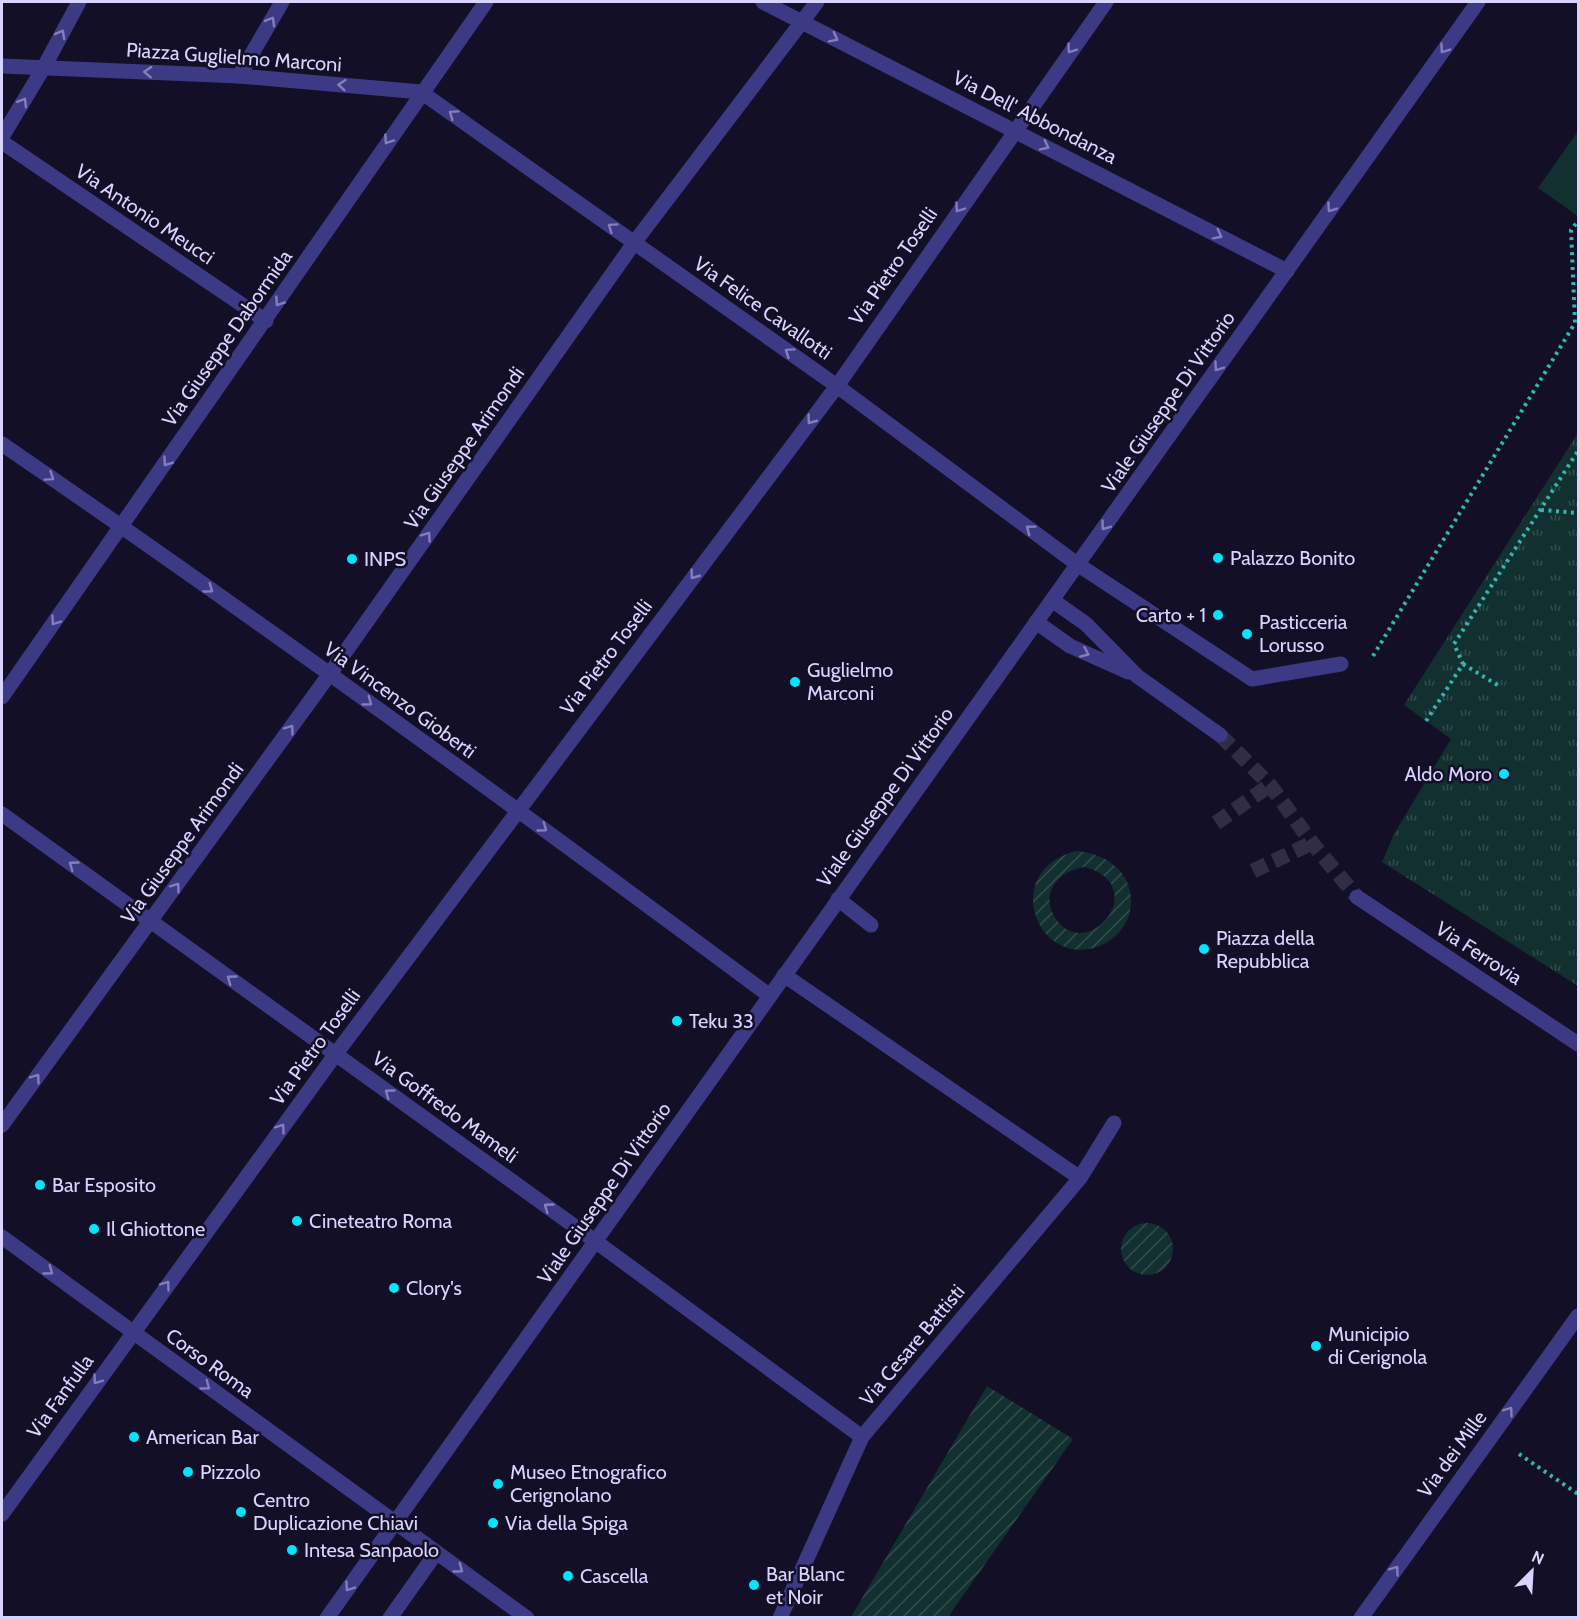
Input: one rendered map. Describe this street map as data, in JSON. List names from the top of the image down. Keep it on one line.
{"streets":{"street":["Piazza Guglielmo Marconi","Via Dell' Abbondanza","Via Antonio Meucci","Via Pietro Toselli","Via Felice Cavallotti","Via Giuseppe Dabormida","Viale Giuseppe Di Vittorio","Via Giuseppe Arimondi","Via Vincenzo Gioberti","Via Ferrovia","Via Goffredo Mameli","Via Cesare Battisti","Corso Roma","Via Fanfulla","Via dei Mille"]},"crossings":[["Piazza Guglielmo Marconi","Via Felice Cavallotti"],["Piazza Guglielmo Marconi","Via Giuseppe Dabormida"],["Via Dell' Abbondanza","Via Pietro Toselli"],["Via Dell' Abbondanza","Viale Giuseppe Di Vittorio"],["Via Dell' Abbondanza","Via Giuseppe Arimondi"],["Via Antonio Meucci","Via Giuseppe Dabormida"],["Via Pietro Toselli","Via Felice Cavallotti"],["Via Pietro Toselli","Via Vincenzo Gioberti"],["Via Pietro Toselli","Via Goffredo Mameli"],["Via Pietro Toselli","Corso Roma"],["Via Pietro Toselli","Via Fanfulla"],["Via Felice Cavallotti","Via Giuseppe Dabormida"],["Via Felice Cavallotti","Viale Giuseppe Di Vittorio"],["Via Felice Cavallotti","Via Giuseppe Arimondi"],["Via Giuseppe Dabormida","Via Vincenzo Gioberti"],["Viale Giuseppe Di Vittorio","Via Vincenzo Gioberti"],["Viale Giuseppe Di Vittorio","Via Goffredo Mameli"],["Viale Giuseppe Di Vittorio","Corso Roma"],["Via Giuseppe Arimondi","Via Vincenzo Gioberti"],["Via Giuseppe Arimondi","Via Goffredo Mameli"],["Via Goffredo Mameli","Via Cesare Battisti"],["Corso Roma","Via Fanfulla"]],"one_way":["Piazza Guglielmo Marconi","Via Dell' Abbondanza","Via Felice Cavallotti","Via Giuseppe Dabormida","Viale Giuseppe Di Vittorio","Via Giuseppe Arimondi","Via Vincenzo Gioberti","Via Goffredo Mameli","Corso Roma","Via Fanfulla","Via dei Mille"],"places":["Palazzo Bonito","INPS","Carto + 1","Pasticceria Lorusso","Guglielmo Marconi","Aldo Moro","Piazza della Repubblica","Teku 33","Bar Esposito","Cineteatro Roma","Il Ghiottone","Clory's","Municipio di Cerignola","American Bar","Pizzolo","Museo Etnografico Cerignolano","Centro Duplicazione Chiavi","Via della Spiga","Intesa Sanpaolo","Cascella","Bar Blanc et Noir"],"north":"top right"}
